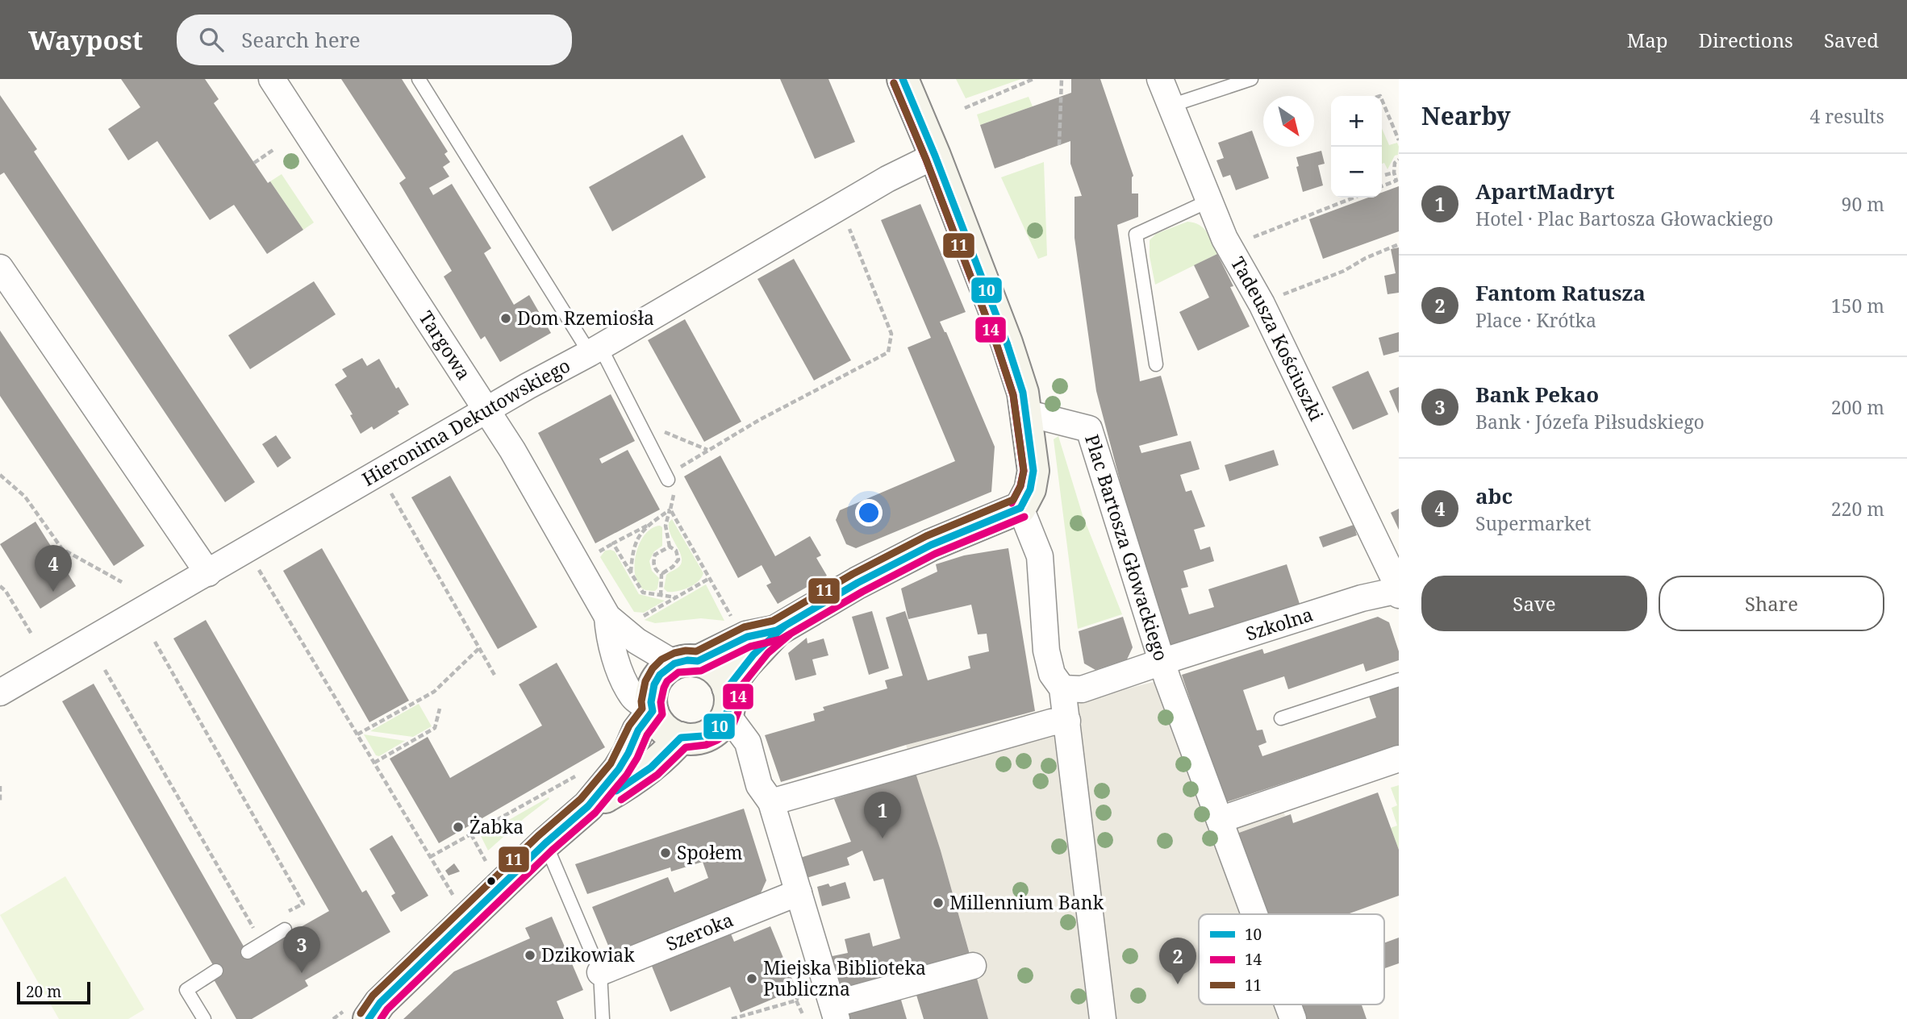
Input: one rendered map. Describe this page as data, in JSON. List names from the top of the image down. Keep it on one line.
{"streets":{"street":["Tadeusza Kościuszki","Targowa","Hieronima Dekutowskiego","Plac Bartosza Głowackiego","Szkolna","Szeroka"]},"crossings":[["Tadeusza Kościuszki","Szkolna"],["Targowa","Hieronima Dekutowskiego"],["Plac Bartosza Głowackiego","Szkolna"]],"places":["Dom Rzemiosła","Żabka","Społem","Millennium Bank","Dzikowiak","Miejska Biblioteka Publiczna"],"lines":["transit line 10","transit line 14","transit line 11"],"legend":["10","14","11"],"scale_bar":"20 m","north":"bottom right","page":{"header":"Waypost","search":"Search here","nav":["Map","Directions","Saved"],"heading":["Nearby","4 results"],"map_buttons":["+","−"],"list":[{"mark":"1","name":"ApartMadryt","note":"Hotel · Plac Bartosza Głowackiego","value":"90 m"},{"mark":"2","name":"Fantom Ratusza","note":"Place · Krótka","value":"150 m"},{"mark":"3","name":"Bank Pekao","note":"Bank · Józefa Piłsudskiego","value":"200 m"},{"mark":"4","name":"abc","note":"Supermarket","value":"220 m"}],"pins":["4","1","3","2"],"buttons":["Save","Share"],"scale":"20 m"}}
